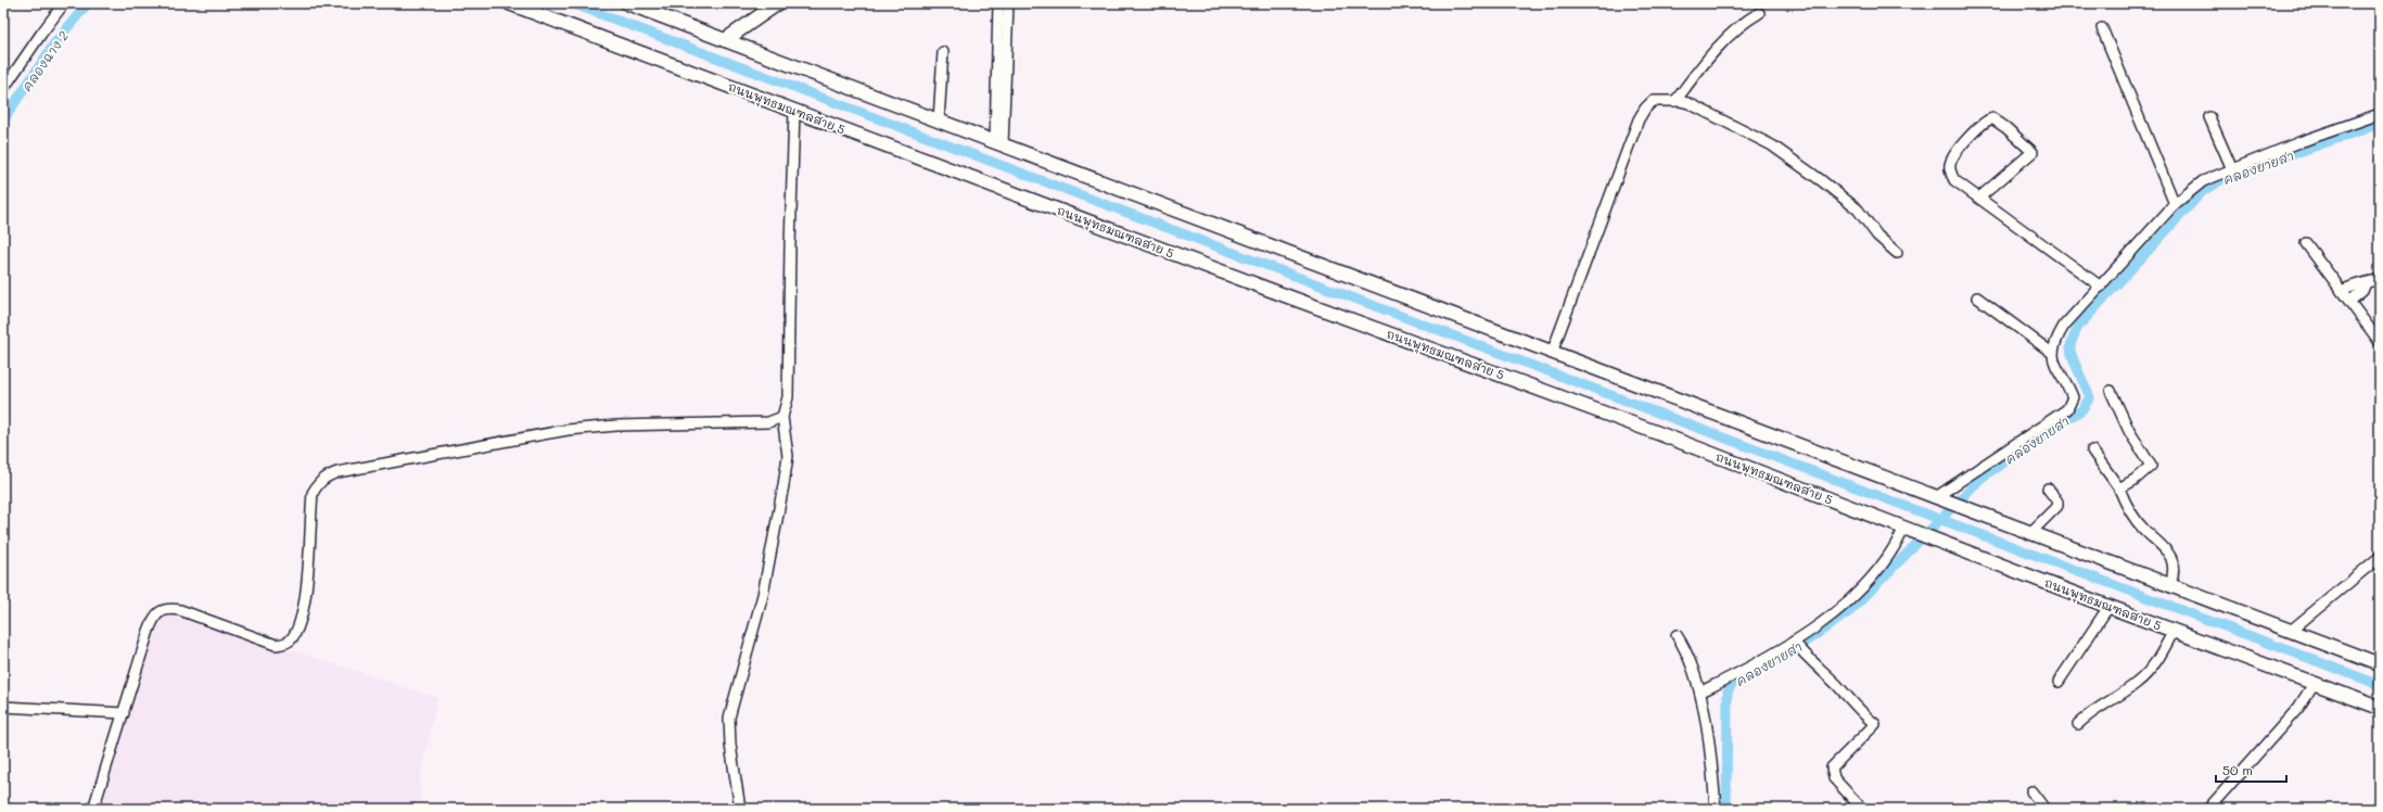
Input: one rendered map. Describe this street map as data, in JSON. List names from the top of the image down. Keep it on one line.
{"streets":{"main road":["ถนนพุทธมณฑลสาย 5"]},"water":["คลองฉาง 2","คลองยายสา"],"scale_bar":"50 m"}
